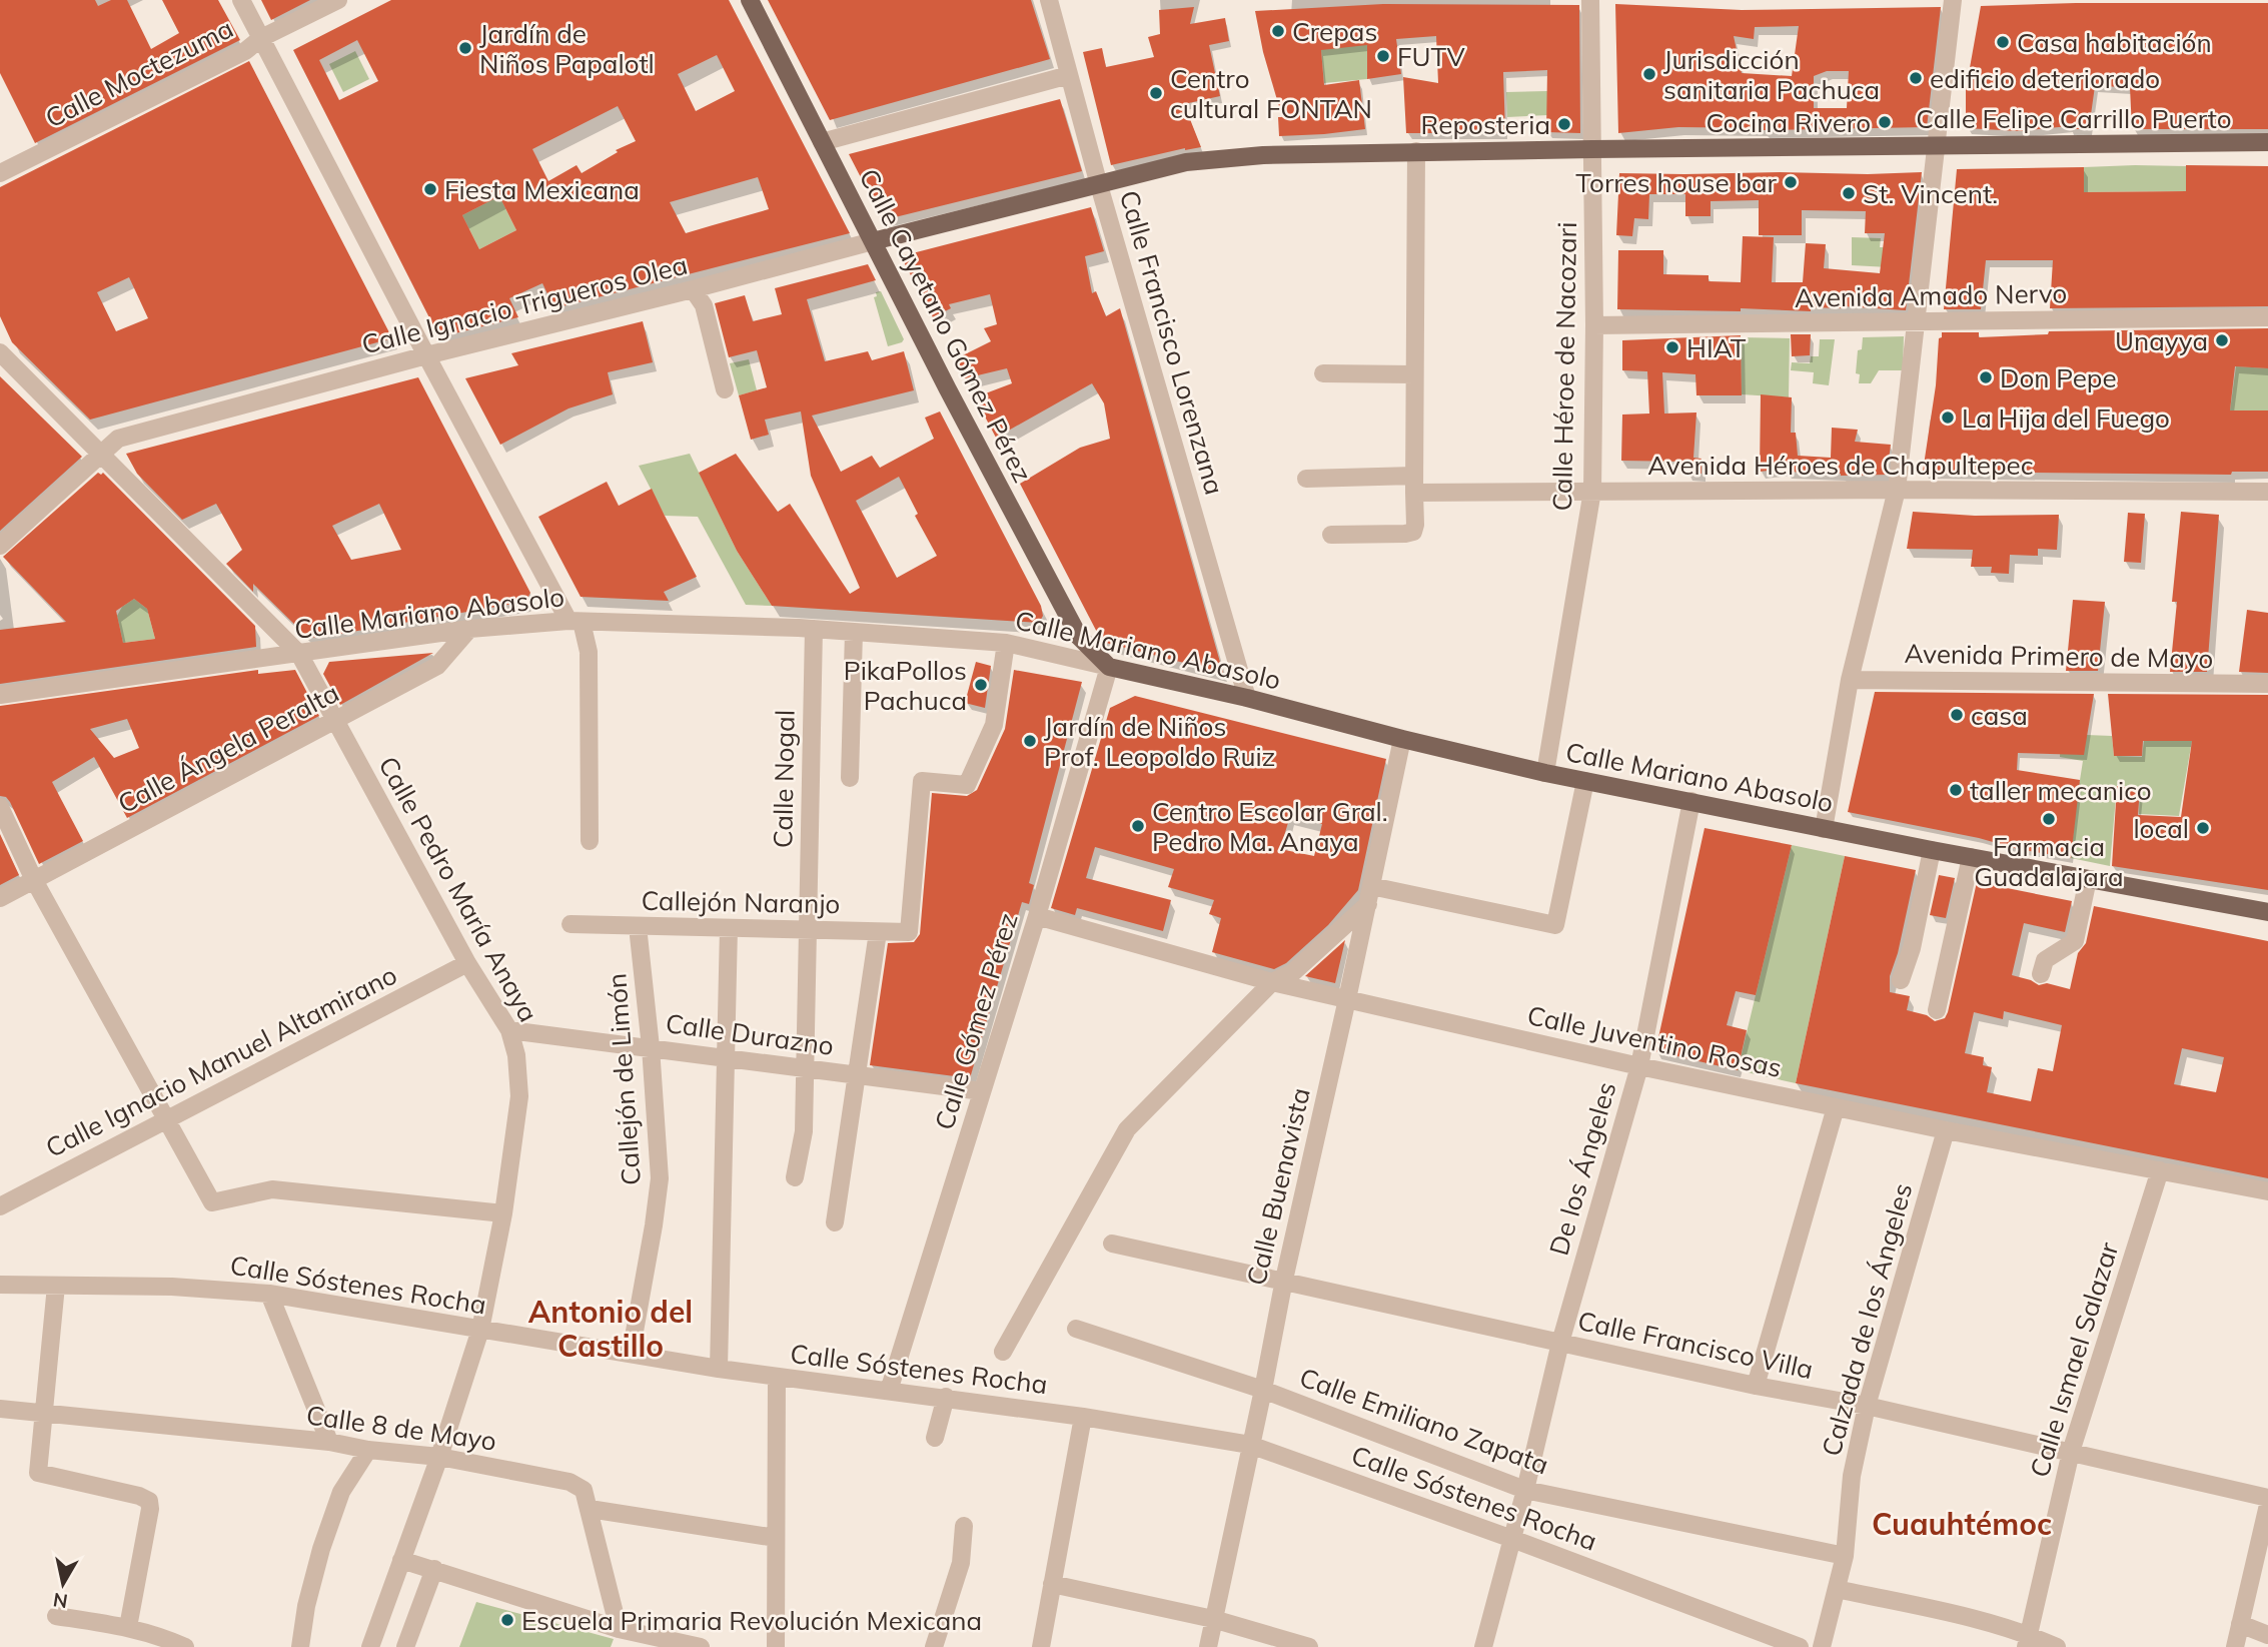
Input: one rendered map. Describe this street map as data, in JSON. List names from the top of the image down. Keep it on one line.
{"streets":{"main road":["Calle Felipe Carrillo Puerto","Calle Ignacio Trigueros Olea","Calle Cayetano Gómez Pérez","Calle Mariano Abasolo"],"street":["Calle Moctezuma","Avenida Amado Nervo","Calle Francisco Lorenzana","Calle Héroe de Nacozari","Avenida Héroes de Chapultepec","Avenida Primero de Mayo","Calle Ángela Peralta","Calle Nogal","Calle Pedro María Anaya","Callejón Naranjo","Calle Gómez Pérez","Calle Durazno","Calle Juventino Rosas","Calle Ignacio Manuel Altamirano","Callejón de Limón","De los Ángeles","Calle Buenavista","Calle Sóstenes Rocha","Calzada de los Ángeles","Calle Francisco Villa","Calle Ismael Salazar","Calle Emiliano Zapata","Calle 8 de Mayo"]},"crossings":[["Calle Felipe Carrillo Puerto","Calle Ignacio Trigueros Olea"],["Calle Felipe Carrillo Puerto","Calle Francisco Lorenzana"],["Calle Felipe Carrillo Puerto","Calle Héroe de Nacozari"],["Avenida Amado Nervo","Calle Héroe de Nacozari"],["Calle Ignacio Trigueros Olea","Calle Cayetano Gómez Pérez"],["Calle Ignacio Trigueros Olea","Calle Francisco Lorenzana"],["Calle Ignacio Trigueros Olea","Calle Pedro María Anaya"],["Calle Cayetano Gómez Pérez","Calle Mariano Abasolo"],["Calle Cayetano Gómez Pérez","Calle Gómez Pérez"],["Calle Francisco Lorenzana","Calle Mariano Abasolo"],["Calle Héroe de Nacozari","Avenida Héroes de Chapultepec"],["Calle Héroe de Nacozari","Calle Mariano Abasolo"],["Calle Mariano Abasolo","Calle Ángela Peralta"],["Calle Mariano Abasolo","Calle Nogal"],["Calle Mariano Abasolo","Calle Pedro María Anaya"],["Calle Mariano Abasolo","Callejón Naranjo"],["Calle Mariano Abasolo","Calle Gómez Pérez"],["Calle Mariano Abasolo","De los Ángeles"],["Calle Mariano Abasolo","Calle Buenavista"],["Calle Ángela Peralta","Calle Pedro María Anaya"],["Calle Nogal","Callejón Naranjo"],["Calle Nogal","Calle Durazno"],["Calle Pedro María Anaya","Calle Durazno"],["Calle Pedro María Anaya","Calle Ignacio Manuel Altamirano"],["Calle Pedro María Anaya","Calle Sóstenes Rocha"],["Calle Pedro María Anaya","Calle 8 de Mayo"],["Callejón Naranjo","Callejón de Limón"],["Calle Gómez Pérez","Calle Durazno"],["Calle Gómez Pérez","Calle Juventino Rosas"],["Calle Gómez Pérez","Calle Sóstenes Rocha"],["Calle Durazno","Callejón de Limón"],["Calle Juventino Rosas","De los Ángeles"],["Calle Juventino Rosas","Calle Buenavista"],["Calle Juventino Rosas","Calzada de los Ángeles"],["Calle Juventino Rosas","Calle Ismael Salazar"],["Callejón de Limón","Calle Sóstenes Rocha"],["De los Ángeles","Calle Sóstenes Rocha"],["De los Ángeles","Calle Francisco Villa"],["De los Ángeles","Calle Emiliano Zapata"],["Calle Buenavista","Calle Sóstenes Rocha"],["Calle Buenavista","Calle Francisco Villa"],["Calle Buenavista","Calle Emiliano Zapata"],["Calzada de los Ángeles","Calle Francisco Villa"],["Calzada de los Ángeles","Calle Emiliano Zapata"],["Calle Francisco Villa","Calle Ismael Salazar"]],"districts":["Antonio del Castillo","Cuauhtémoc"],"places":["Crepas","Casa habitación","Jardín de Niños Papalotl","FUTV","Jurisdicción sanitaria Pachuca","edificio deteriorado","Centro cultural FONTAN","Cocina Rivero","Reposteria","Torres house bar","Fiesta Mexicana","St. Vincent.","Unayya","HIAT","Don Pepe","La Hija del Fuego","PikaPollos Pachuca","casa","Jardín de Niños Prof. Leopoldo Ruiz","taller mecanico","Farmacia Guadalajara","Centro Escolar Gral. Pedro Ma. Anaya","local","Escuela Primaria Revolución Mexicana"],"north":"bottom"}
